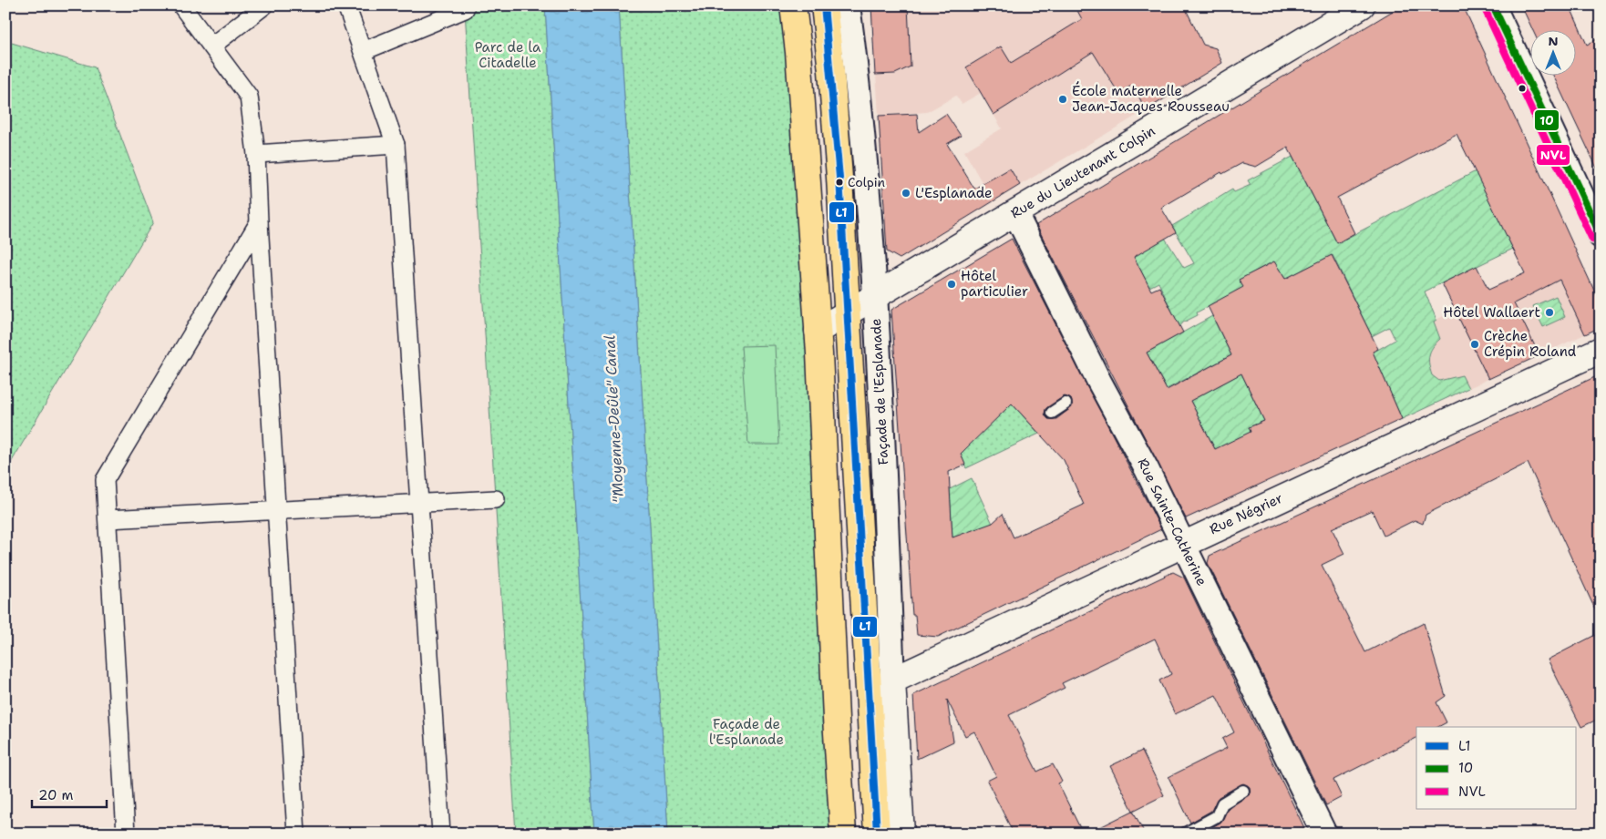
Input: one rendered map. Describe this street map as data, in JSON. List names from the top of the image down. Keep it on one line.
{"streets":{"main road":["Façade de l'Esplanade"],"street":["Rue du Lieutenant Colpin","Rue Négrier","Rue Sainte-Catherine"]},"crossings":[["Rue du Lieutenant Colpin","Façade de l'Esplanade"],["Rue du Lieutenant Colpin","Rue Sainte-Catherine"],["Façade de l'Esplanade","Rue Négrier"],["Rue Négrier","Rue Sainte-Catherine"]],"water":["\"Moyenne-Deûle\" Canal"],"parks":["Parc de la Citadelle","Façade de l'Esplanade"],"places":["École maternelle Jean-Jacques Rousseau","Colpin","L'Esplanade","Hôtel particulier","Hôtel Wallaert","Crèche Crépin Roland"],"lines":["transit line L1","transit line 10","transit line NVL"],"legend":["L1","10","NVL"],"scale_bar":"20 m","north":"top"}
